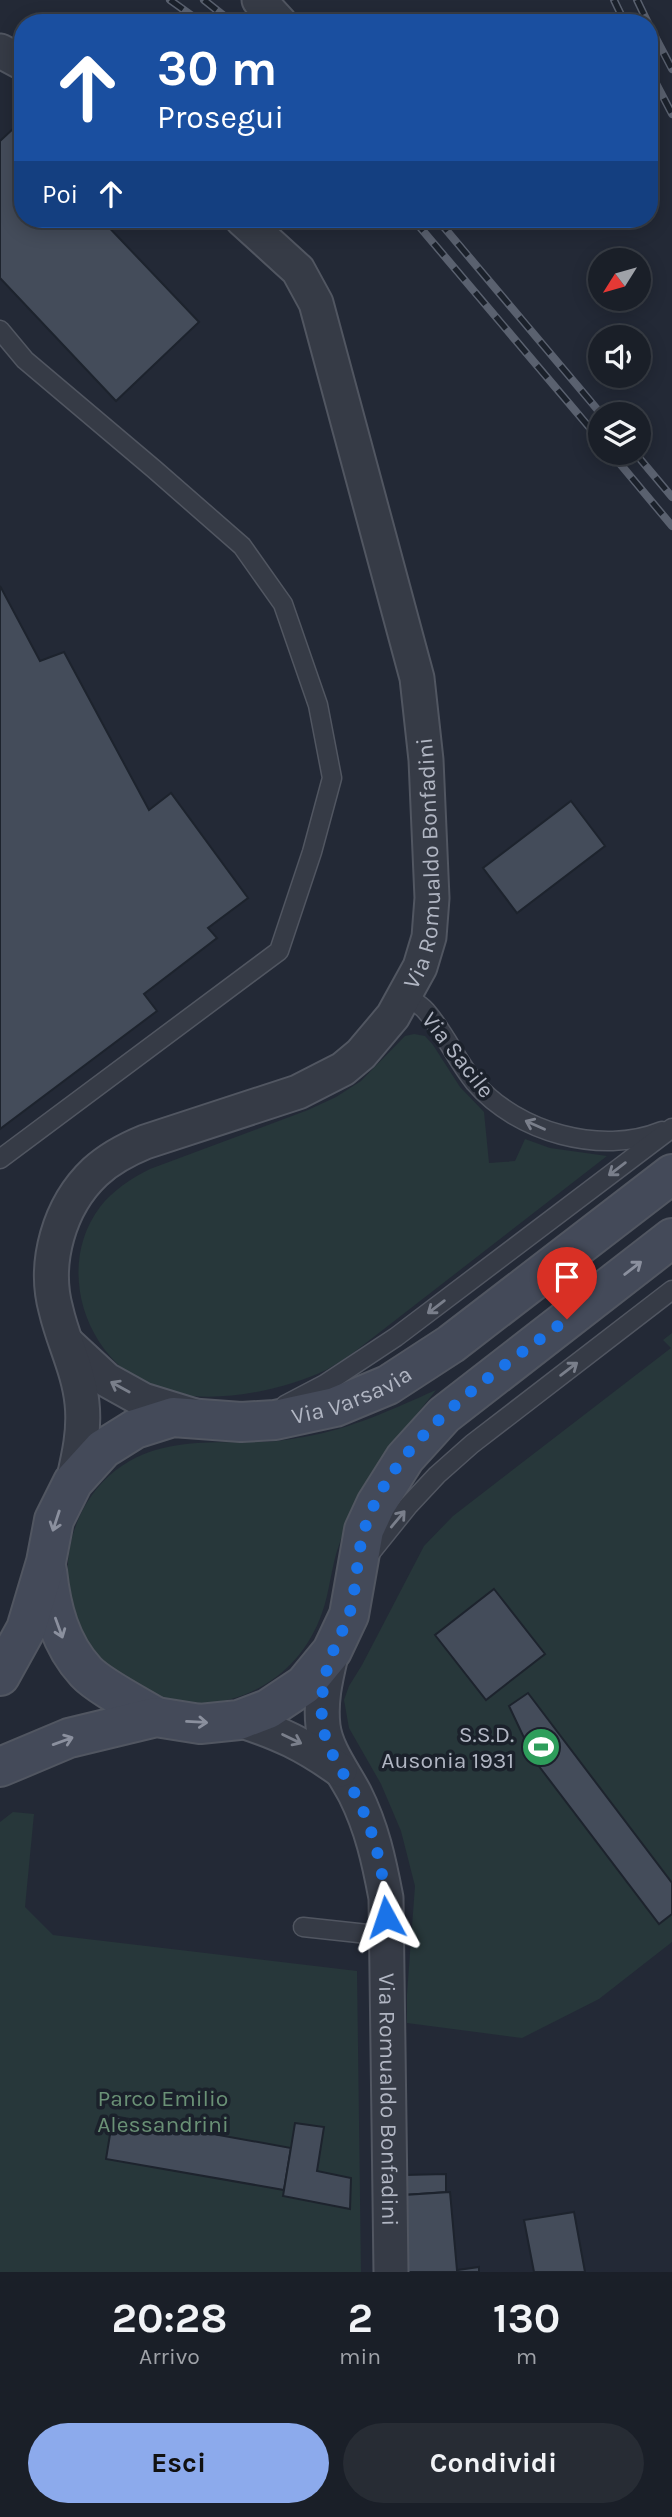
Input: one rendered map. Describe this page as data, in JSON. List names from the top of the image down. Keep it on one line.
{"streets":{"street":["Via Romualdo Bonfadini","Via Varsavia"],"lane":["Via Sacile"]},"crossings":[["Via Romualdo Bonfadini","Via Sacile"],["Via Romualdo Bonfadini","Via Varsavia"]],"one_way":["Via Sacile"],"parks":["Parco Emilio Alessandrini"],"places":{"sports":["S.S.D. Ausonia 1931"]},"north":"bottom left","page":{"turn":["30 m","Prosegui"],"then":"Poi","eta":["20:28","Arrivo","2","min","130","m"],"buttons":["Esci","Condividi"]}}
